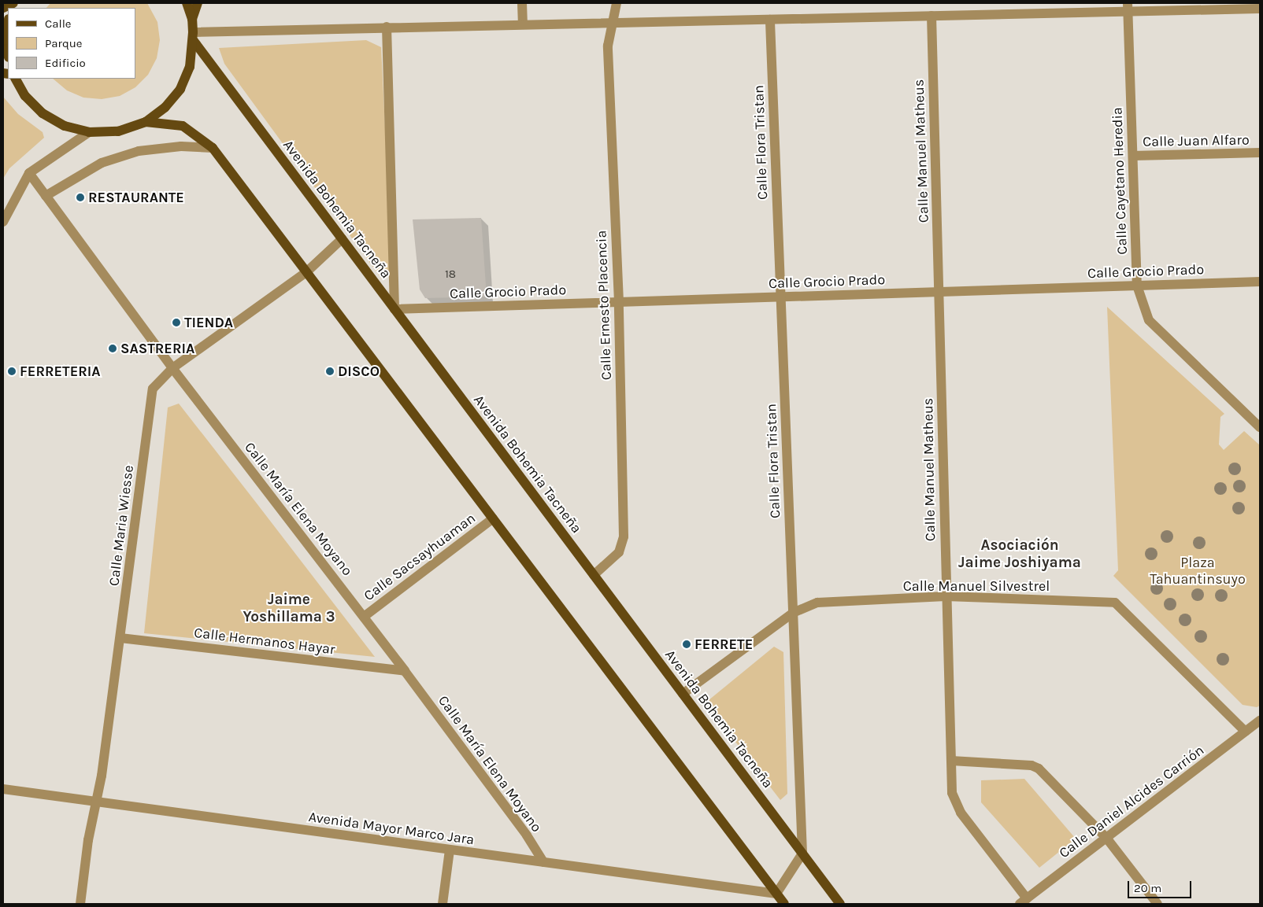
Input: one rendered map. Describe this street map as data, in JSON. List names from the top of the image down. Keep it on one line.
{"streets":{"main road":["Avenida Bohemia Tacneña"],"street":["Calle Juan Alfaro","Calle Flora Tristan","Calle Manuel Matheus","Calle Cayetano Heredia","Calle Grocio Prado","Calle Ernesto Placencia","Calle María Elena Moyano","Calle Maria Wiesse","Calle Sacsayhuaman","Calle Manuel Silvestrel","Calle Hermanos Hayar","Calle Daniel Alcides Carrión","Avenida Mayor Marco Jara"]},"crossings":[["Calle Juan Alfaro","Calle Cayetano Heredia"],["Calle Flora Tristan","Avenida Bohemia Tacneña"],["Calle Flora Tristan","Calle Grocio Prado"],["Calle Flora Tristan","Calle Manuel Silvestrel"],["Calle Manuel Matheus","Calle Grocio Prado"],["Calle Manuel Matheus","Calle Manuel Silvestrel"],["Calle Manuel Matheus","Calle Daniel Alcides Carrión"],["Calle Cayetano Heredia","Calle Grocio Prado"],["Avenida Bohemia Tacneña","Calle Grocio Prado"],["Avenida Bohemia Tacneña","Calle Ernesto Placencia"],["Avenida Bohemia Tacneña","Calle Maria Wiesse"],["Avenida Bohemia Tacneña","Calle Manuel Silvestrel"],["Calle Grocio Prado","Calle Ernesto Placencia"],["Calle María Elena Moyano","Calle Maria Wiesse"],["Calle María Elena Moyano","Calle Sacsayhuaman"],["Calle María Elena Moyano","Calle Hermanos Hayar"],["Calle María Elena Moyano","Avenida Mayor Marco Jara"],["Calle Maria Wiesse","Calle Hermanos Hayar"],["Calle Maria Wiesse","Avenida Mayor Marco Jara"],["Calle Manuel Silvestrel","Calle Daniel Alcides Carrión"]],"districts":["Asociación Jaime Joshiyama","Jaime Yoshillama 3"],"parks":["Plaza Tahuantinsuyo"],"places":["RESTAURANTE","TIENDA","SASTRERIA","FERRETERIA","DISCO","FERRETE"],"house_numbers":["18"],"legend":["Calle","Parque","Edificio"],"scale_bar":"20 m"}
